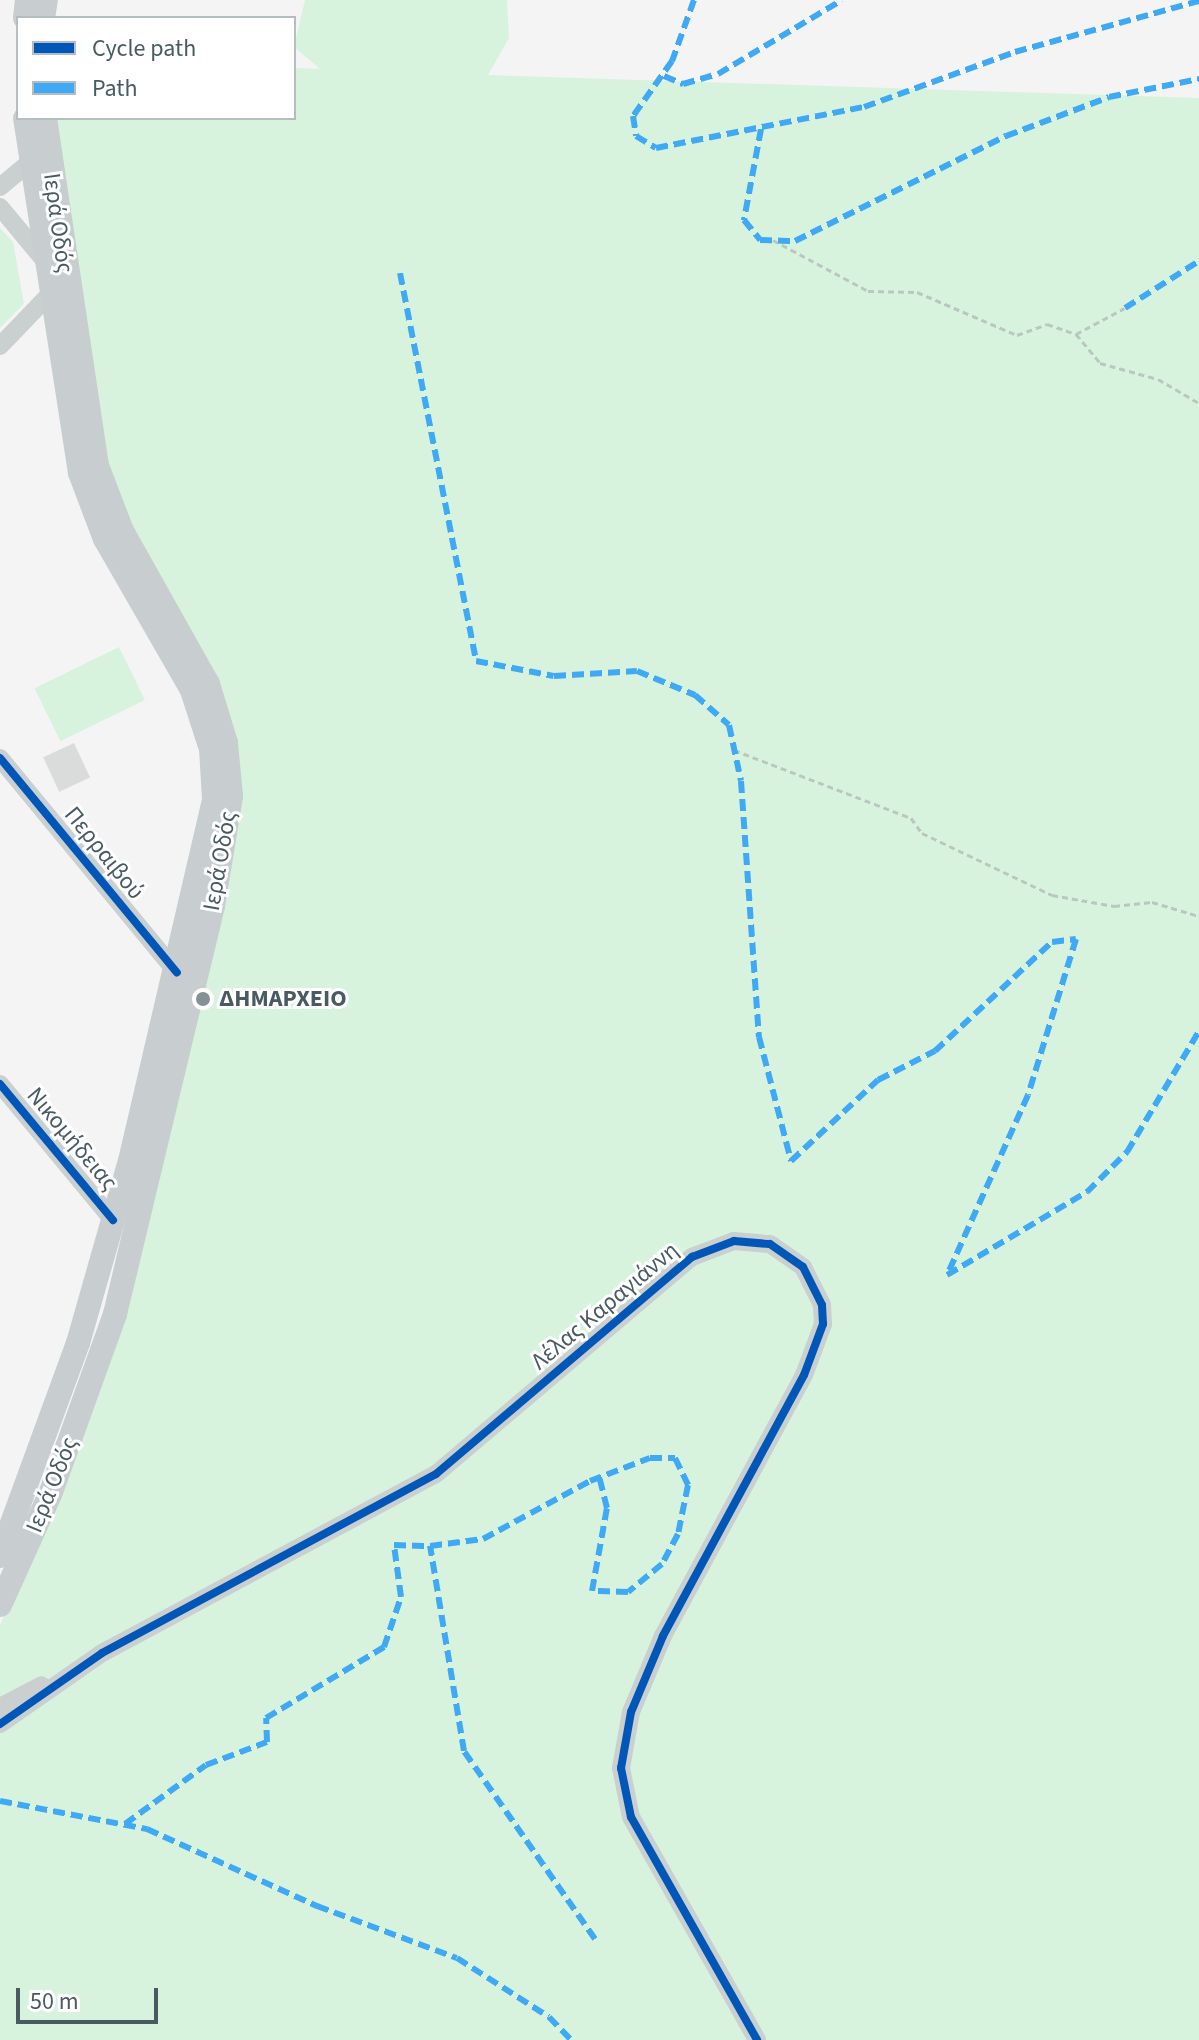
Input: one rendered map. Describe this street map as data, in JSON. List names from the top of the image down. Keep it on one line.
{"streets":{"main road":["Ιερά Οδός"],"street":["Περραιβού","Νικομήδειας","Λέλας Καραγιάννη"]},"crossings":[["Ιερά Οδός","Περραιβού"],["Ιερά Οδός","Νικομήδειας"]],"places":["ΔΗΜΑΡΧΕΙΟ"],"legend":["Cycle path","Path"],"scale_bar":"50 m"}
